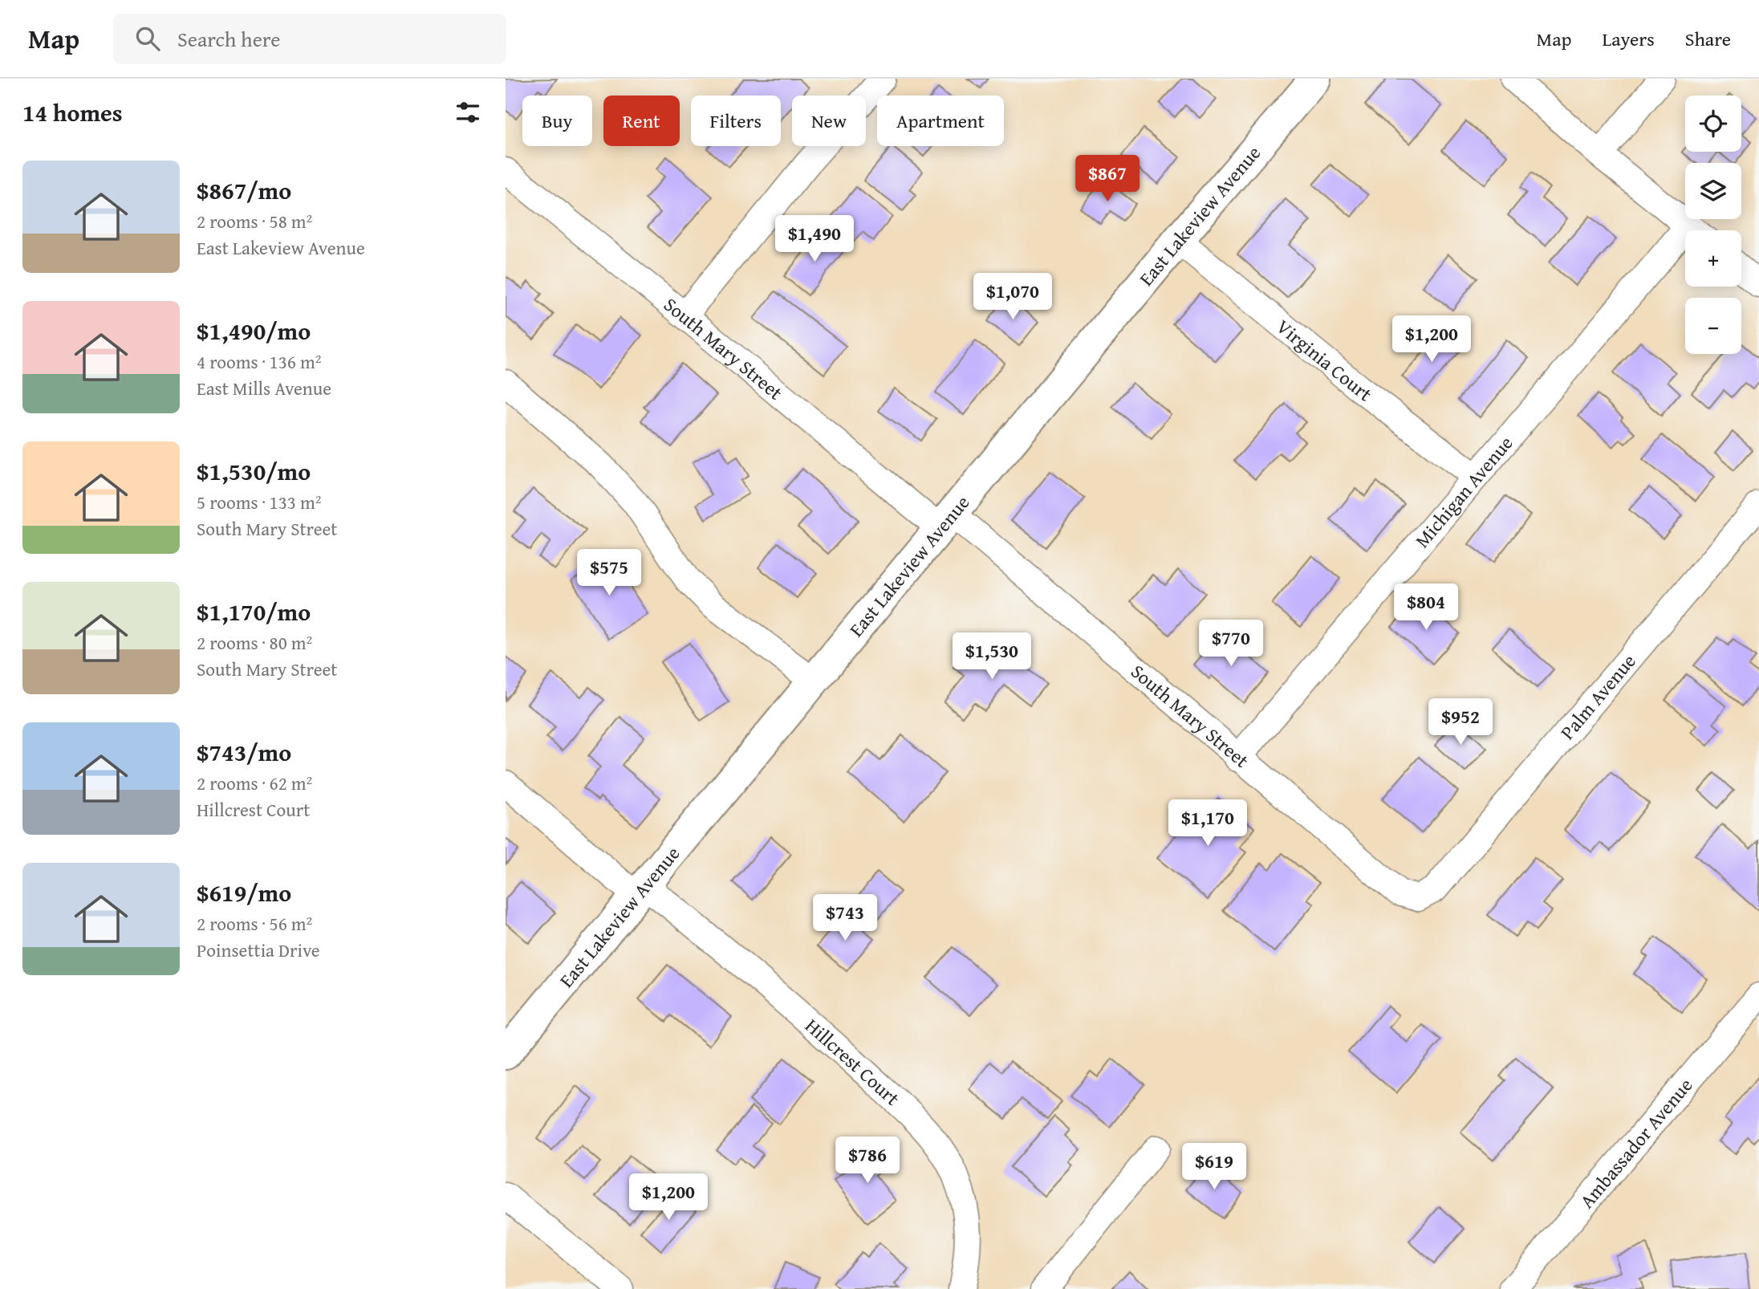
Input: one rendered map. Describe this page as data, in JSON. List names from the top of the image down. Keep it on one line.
{"streets":{"street":["East Lakeview Avenue","South Mary Street","Virginia Court","Michigan Avenue","Palm Avenue","Hillcrest Court","Ambassador Avenue"]},"crossings":[["East Lakeview Avenue","South Mary Street"],["East Lakeview Avenue","Virginia Court"],["East Lakeview Avenue","Hillcrest Court"],["South Mary Street","Michigan Avenue"],["South Mary Street","Palm Avenue"],["Virginia Court","Michigan Avenue"]],"page":{"header":"Map","search":"Search here","nav":["Map","Layers","Share"],"heading":"14 homes","map_buttons":["+","−"],"chip":["Buy","Rent","Filters","New","Apartment"],"list":[{"name":"$867/mo","note":"2 rooms · 58 m² · East Lakeview Avenue"},{"name":"$1,490/mo","note":"4 rooms · 136 m² · East Mills Avenue"},{"name":"$1,530/mo","note":"5 rooms · 133 m² · South Mary Street"},{"name":"$1,170/mo","note":"2 rooms · 80 m² · South Mary Street"},{"name":"$743/mo","note":"2 rooms · 62 m² · Hillcrest Court"},{"name":"$619/mo","note":"2 rooms · 56 m² · Poinsettia Drive"}],"price":["$867","$1,490","$1,070","$1,200","$575","$804","$770","$1,530","$952","$1,170","$743","$786","$619","$1,200"]}}
